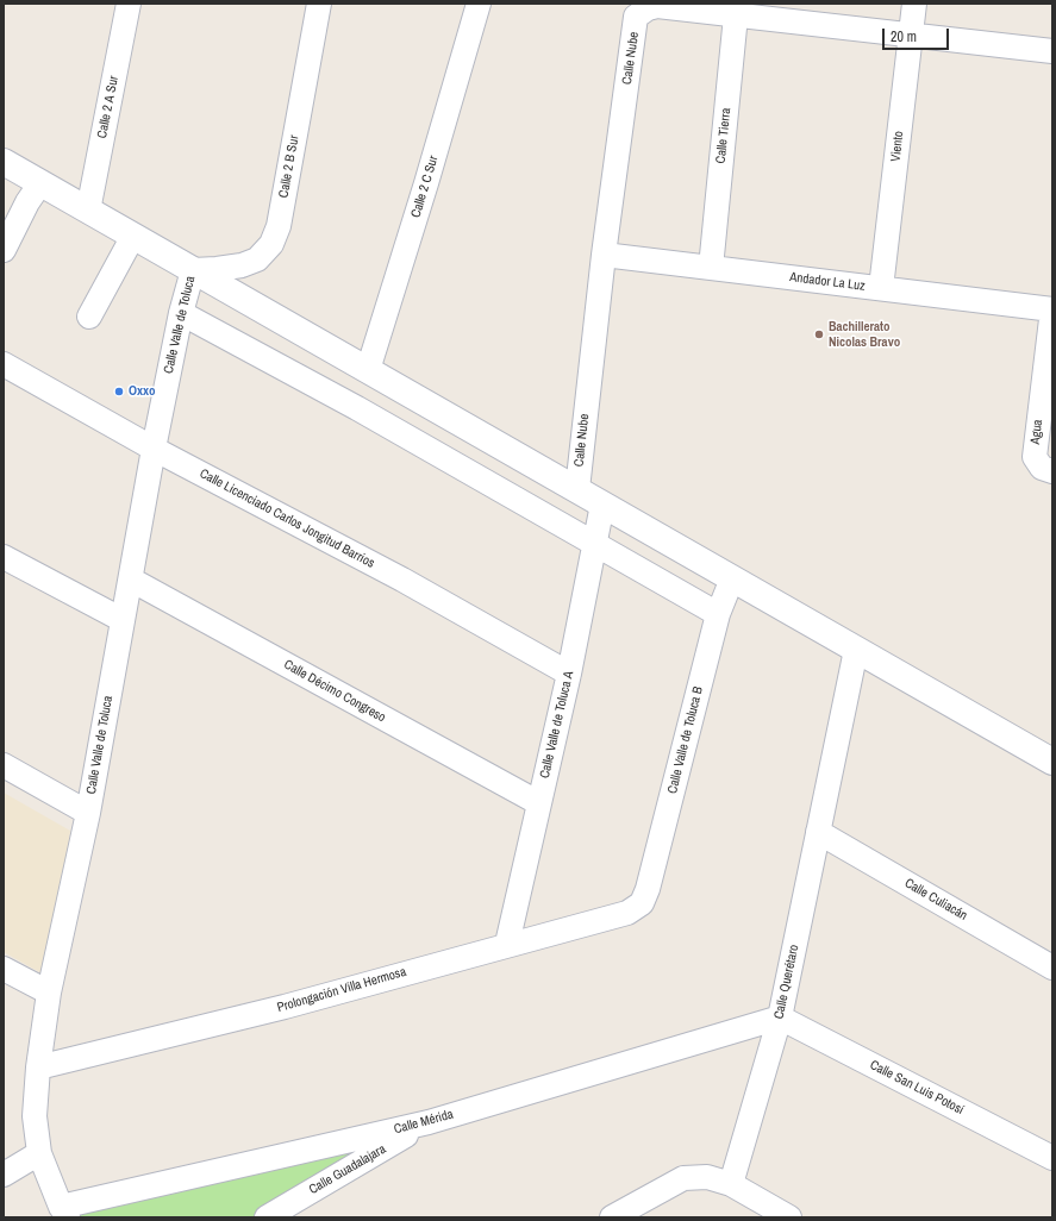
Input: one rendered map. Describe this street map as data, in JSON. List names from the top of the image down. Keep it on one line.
{"streets":{"street":["Calle Nube","Calle 2 A Sur","Calle Tierra","Viento","Calle 2 B Sur","Calle 2 C Sur","Andador La Luz","Calle Valle de Toluca","Agua","Calle Licenciado Carlos Jongitud Barrios","Calle Décimo Congreso","Calle Valle de Toluca A","Calle Valle de Toluca B","Calle Culiacán","Calle Querétaro","Prolongación Villa Hermosa","Calle San Luis Potosí","Calle Mérida","Calle Guadalajara"]},"crossings":[["Calle Nube","Calle Tierra"],["Calle Nube","Viento"],["Calle Nube","Andador La Luz"],["Calle Tierra","Andador La Luz"],["Viento","Andador La Luz"],["Calle 2 B Sur","Calle Valle de Toluca"],["Andador La Luz","Agua"],["Calle Valle de Toluca","Calle Licenciado Carlos Jongitud Barrios"],["Calle Valle de Toluca","Calle Décimo Congreso"],["Calle Valle de Toluca","Prolongación Villa Hermosa"],["Calle Valle de Toluca","Calle Mérida"],["Calle Licenciado Carlos Jongitud Barrios","Calle Valle de Toluca A"],["Calle Décimo Congreso","Calle Valle de Toluca A"],["Calle Valle de Toluca A","Prolongación Villa Hermosa"],["Calle Valle de Toluca B","Prolongación Villa Hermosa"],["Calle Culiacán","Calle Querétaro"],["Calle Querétaro","Calle San Luis Potosí"],["Calle Querétaro","Calle Mérida"],["Calle San Luis Potosí","Calle Mérida"],["Calle Mérida","Calle Guadalajara"]],"places":["Bachillerato Nicolas Bravo","Oxxo"],"scale_bar":"20 m"}
